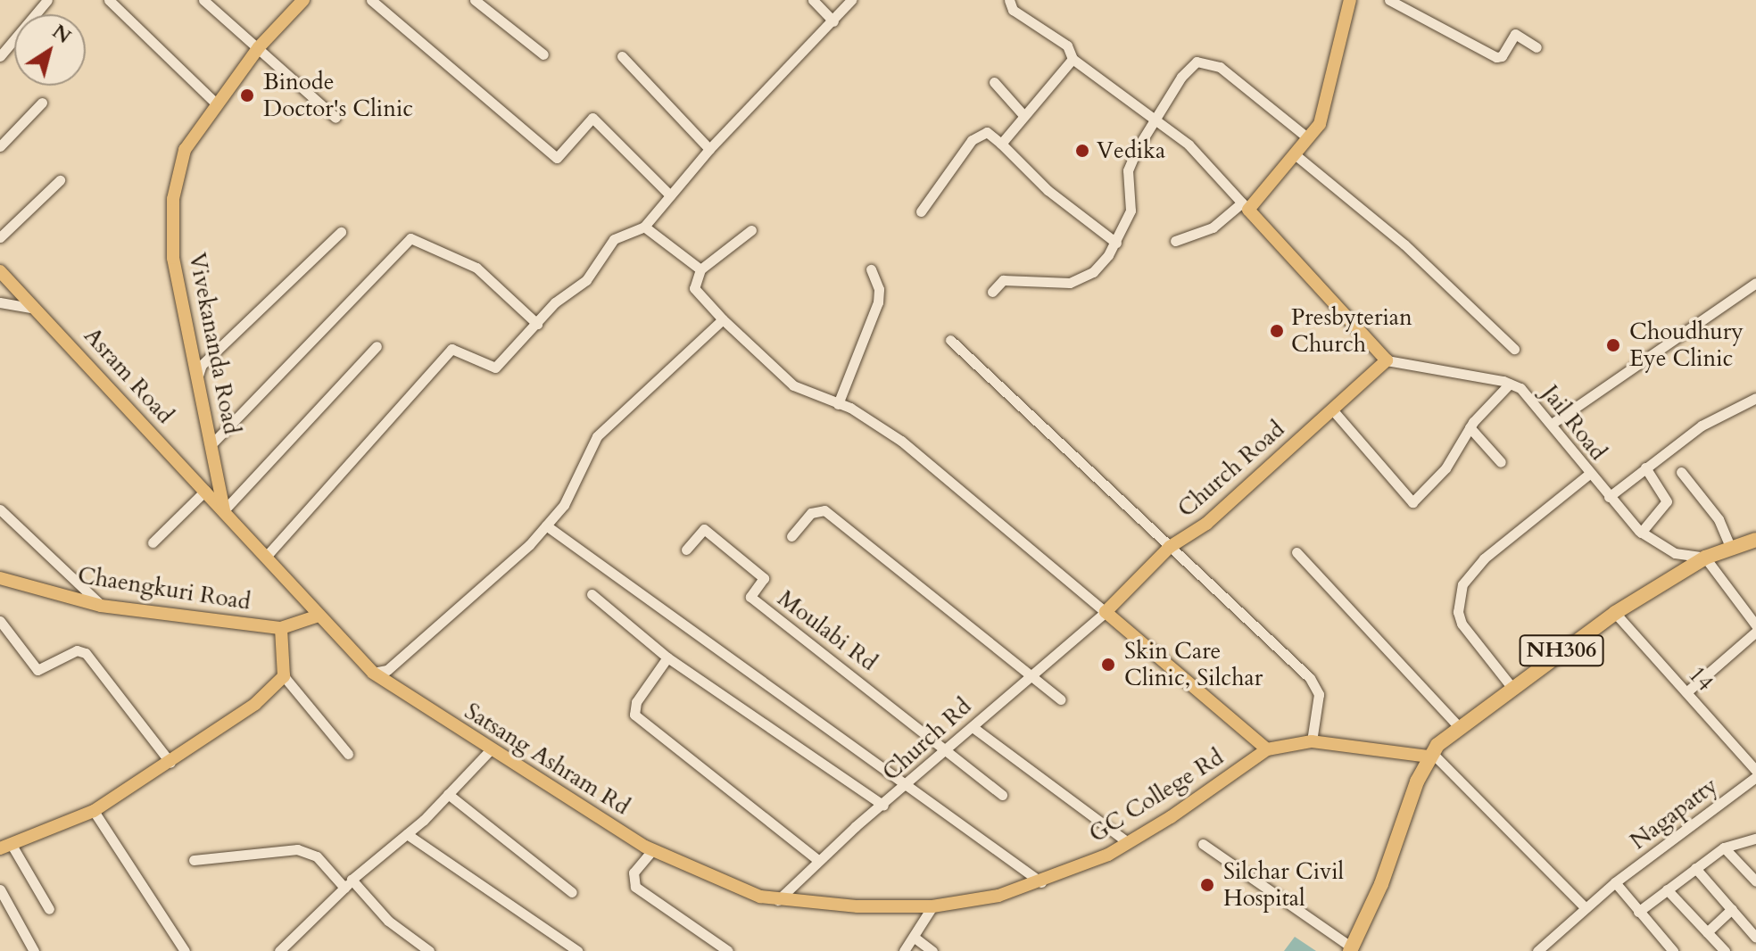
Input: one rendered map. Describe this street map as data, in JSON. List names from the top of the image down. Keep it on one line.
{"streets":{"highway":["NH306"],"main road":["Vivekananda Road","Asram Road","Church Road","Chaengkuri Road","Satsang Ashram Rd","GC College Rd"],"street":["Jail Road","Moulabi Rd","14","Church Rd","Nagapatty"]},"crossings":[["Vivekananda Road","Asram Road"],["Jail Road","Church Road"],["Jail Road","NH306"],["Church Road","Church Rd"],["Moulabi Rd","Church Rd"],["NH306","14"],["NH306","GC College Rd"],["Church Rd","Satsang Ashram Rd"],["Church Rd","GC College Rd"],["Satsang Ashram Rd","GC College Rd"]],"places":["Binode Doctor's Clinic","Vedika","Presbyterian Church","Choudhury Eye Clinic","Skin Care Clinic, Silchar","Silchar Civil Hospital"],"north":"top right"}
